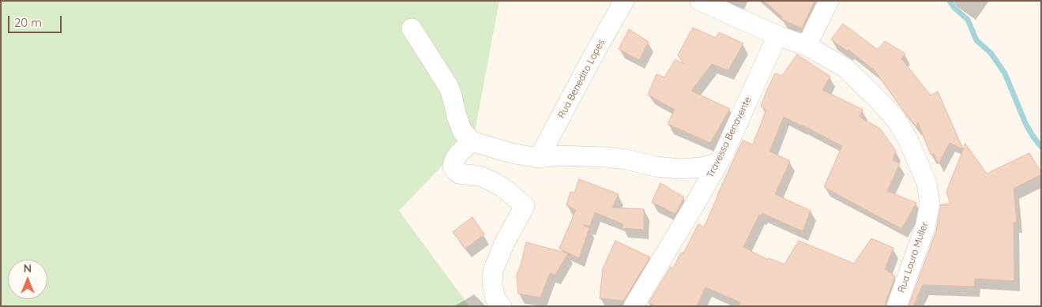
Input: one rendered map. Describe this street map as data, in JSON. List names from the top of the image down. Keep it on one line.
{"streets":{"street":["Rua Benedito Lopes","Travessa Benavente","Rua Lauro Muller"]},"scale_bar":"20 m","north":"top"}
